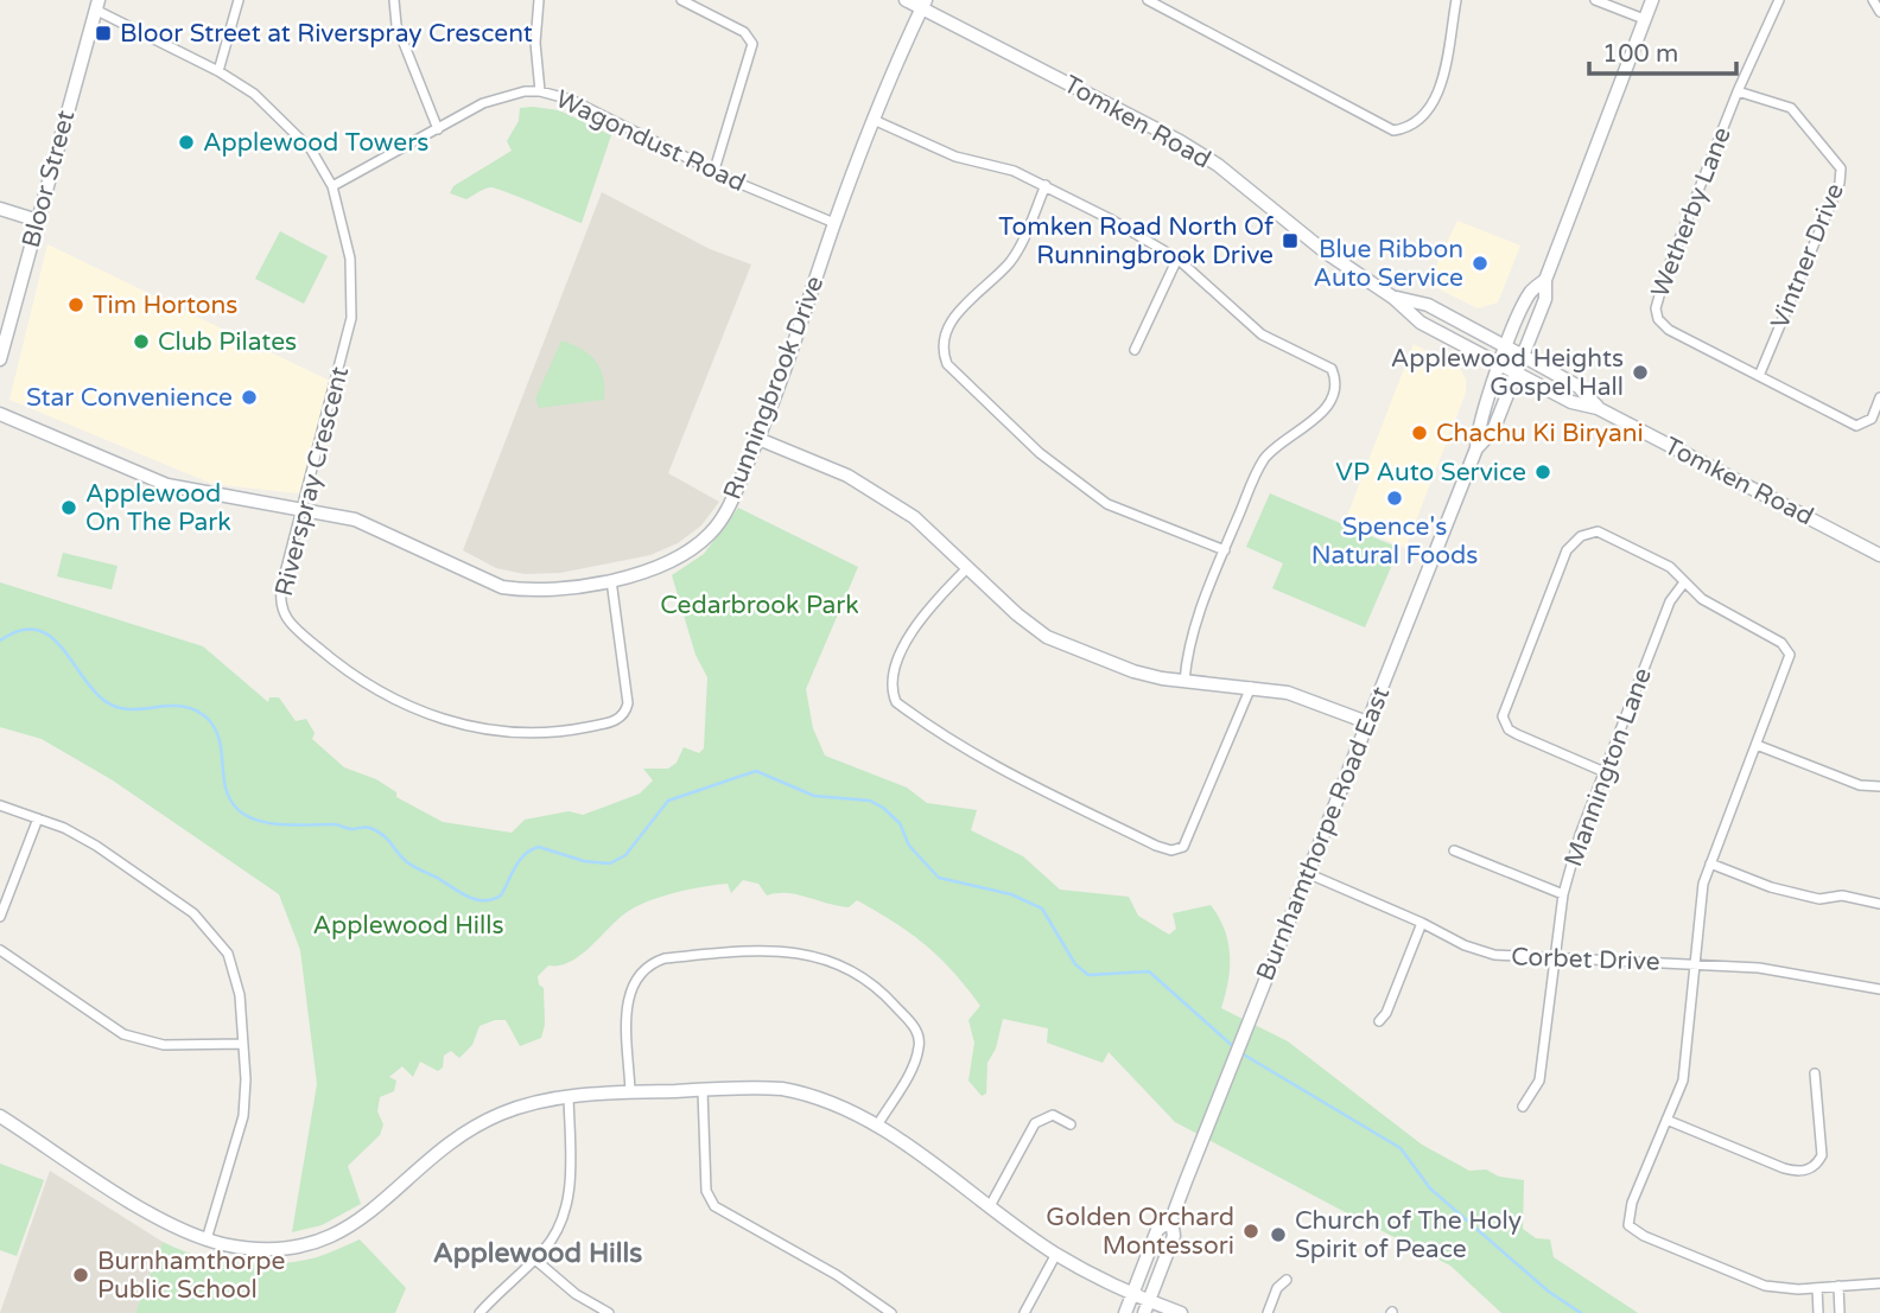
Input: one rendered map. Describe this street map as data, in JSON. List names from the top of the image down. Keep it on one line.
{"streets":{"street":["Tomken Road","Wagondust Road","Bloor Street","Wetherby Lane","Vintner Drive","Runningbrook Drive","Riverspray Crescent","Mannington Lane","Burnhamthorpe Road East","Corbet Drive"]},"crossings":[["Tomken Road","Runningbrook Drive"],["Tomken Road","Burnhamthorpe Road East"],["Wagondust Road","Runningbrook Drive"],["Wagondust Road","Riverspray Crescent"],["Bloor Street","Riverspray Crescent"],["Wetherby Lane","Vintner Drive"],["Runningbrook Drive","Riverspray Crescent"],["Mannington Lane","Corbet Drive"],["Burnhamthorpe Road East","Corbet Drive"]],"districts":["Applewood Hills"],"parks":["Cedarbrook Park","Applewood Hills"],"places":{"transit":["Bloor Street at Riverspray Crescent","Tomken Road North Of Runningbrook Drive"],"other":["Applewood Towers","Blue Ribbon Auto Service","Tim Hortons","Club Pilates","Applewood Heights Gospel Hall","Star Convenience","Chachu Ki Biryani","VP Auto Service","Spence's Natural Foods","Applewood On The Park","Golden Orchard Montessori","Church of The Holy Spirit of Peace","Burnhamthorpe Public School"]},"scale_bar":"100 m"}
